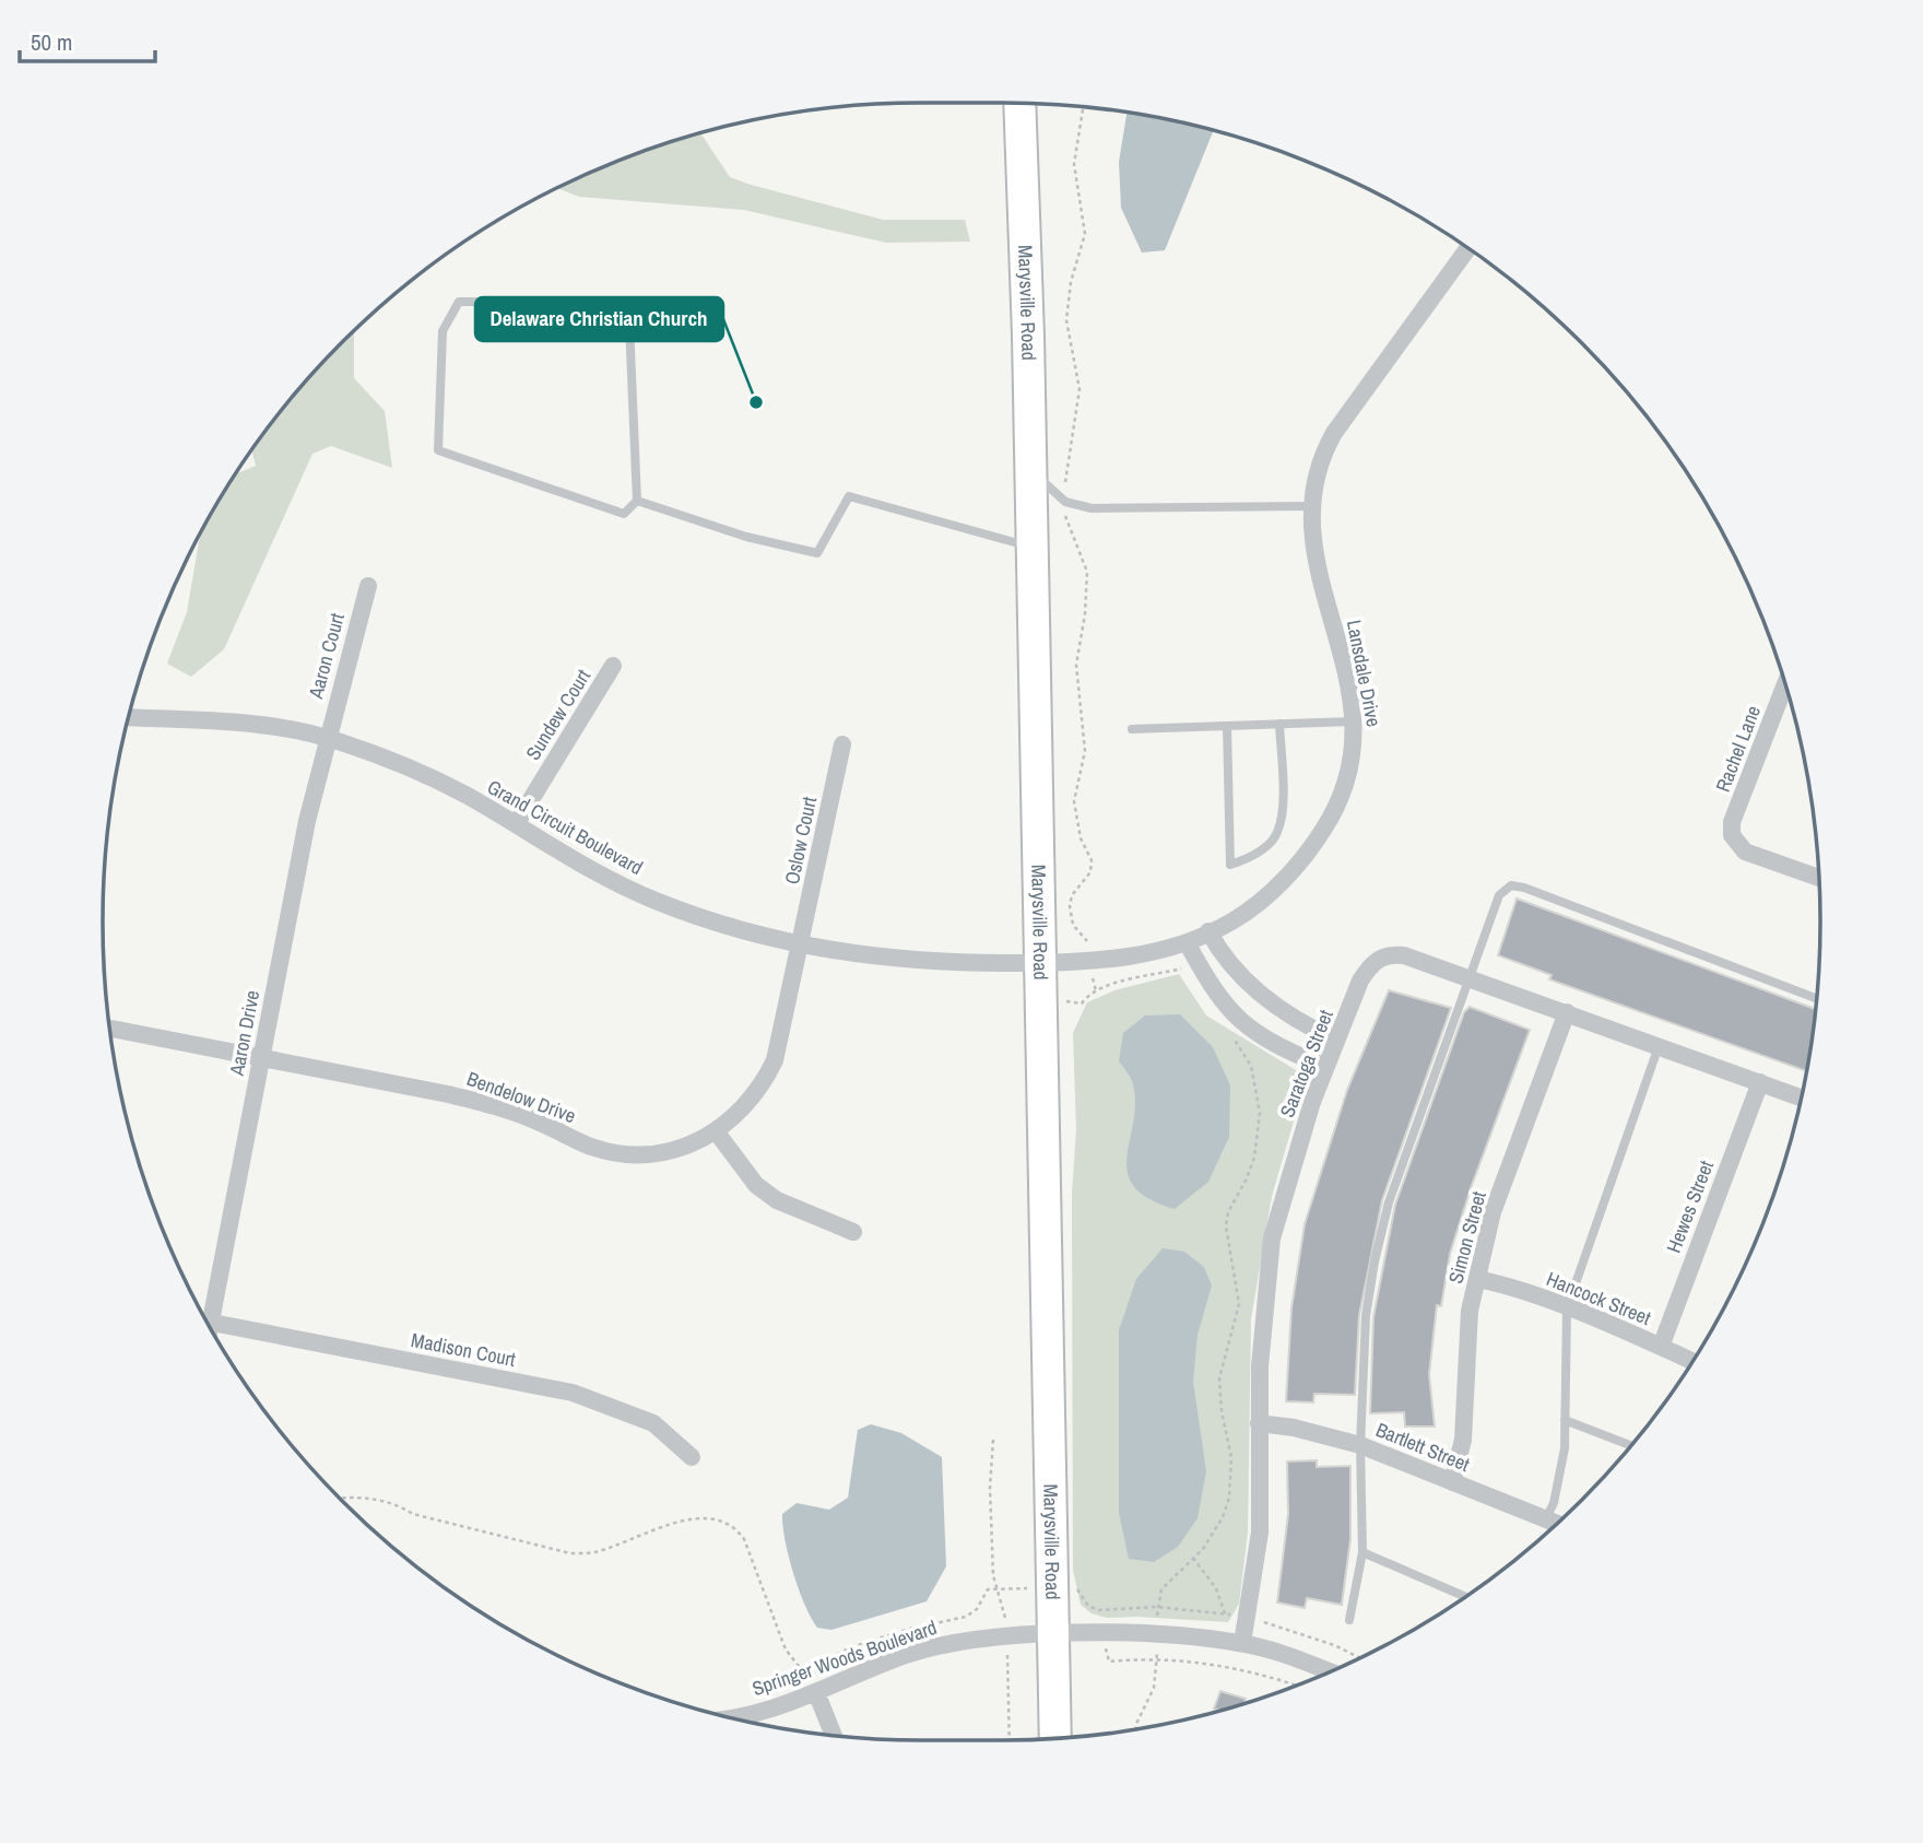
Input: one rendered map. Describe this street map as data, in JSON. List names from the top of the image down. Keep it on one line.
{"streets":{"highway":["Marysville Road"],"street":["Aaron Court","Lansdale Drive","Sundew Court","Rachel Lane","Grand Circuit Boulevard","Oslow Court","Aaron Drive","Saratoga Street","Bendelow Drive","Hewes Street","Simon Street","Hancock Street","Madison Court","Bartlett Street","Springer Woods Boulevard"]},"crossings":[["Marysville Road","Lansdale Drive"],["Marysville Road","Grand Circuit Boulevard"],["Marysville Road","Springer Woods Boulevard"],["Aaron Court","Grand Circuit Boulevard"],["Aaron Court","Aaron Drive"],["Lansdale Drive","Grand Circuit Boulevard"],["Sundew Court","Grand Circuit Boulevard"],["Grand Circuit Boulevard","Oslow Court"],["Grand Circuit Boulevard","Aaron Drive"],["Grand Circuit Boulevard","Bendelow Drive"],["Oslow Court","Bendelow Drive"],["Aaron Drive","Bendelow Drive"],["Saratoga Street","Hewes Street"],["Saratoga Street","Simon Street"],["Saratoga Street","Bartlett Street"],["Saratoga Street","Springer Woods Boulevard"],["Hewes Street","Hancock Street"],["Simon Street","Hancock Street"],["Simon Street","Bartlett Street"]],"places":["Delaware Christian Church"],"scale_bar":"50 m"}
